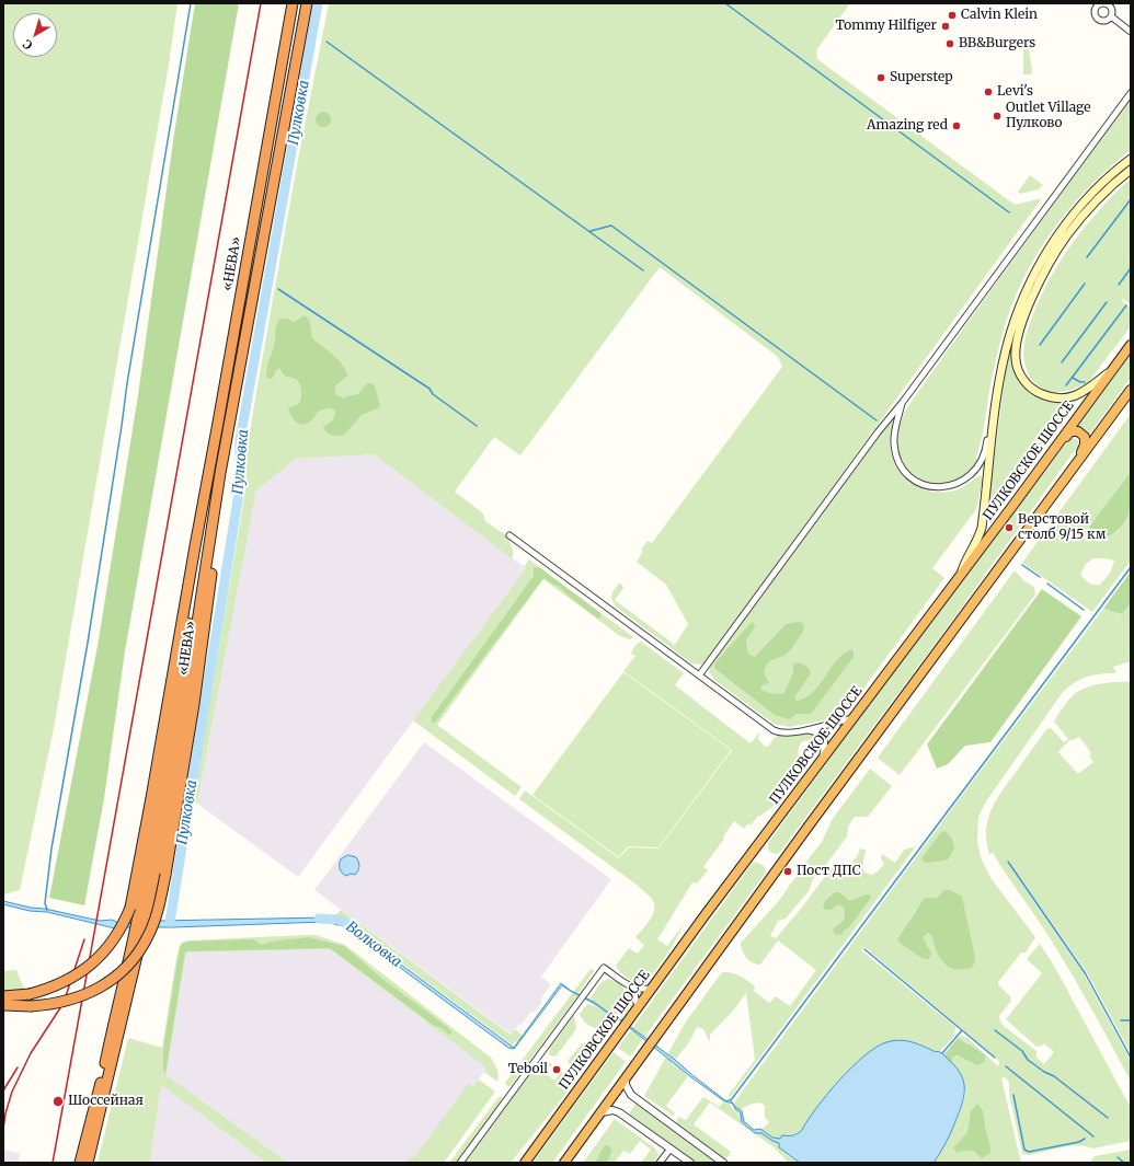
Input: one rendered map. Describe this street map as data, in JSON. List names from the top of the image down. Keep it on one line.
{"streets":{"highway":["«НЕВА»","ПУЛКОВСКОЕ ШОССЕ"]},"water":["Пулковка","Волковка"],"places":["Calvin Klein","Tommy Hilfiger","BB&Burgers","Superstep","Levi's","Outlet Village Пулково","Amazing red","Верстовой столб 9/15 км","Пост ДПС","Teboil","Шоссейная"],"north":"bottom left"}
